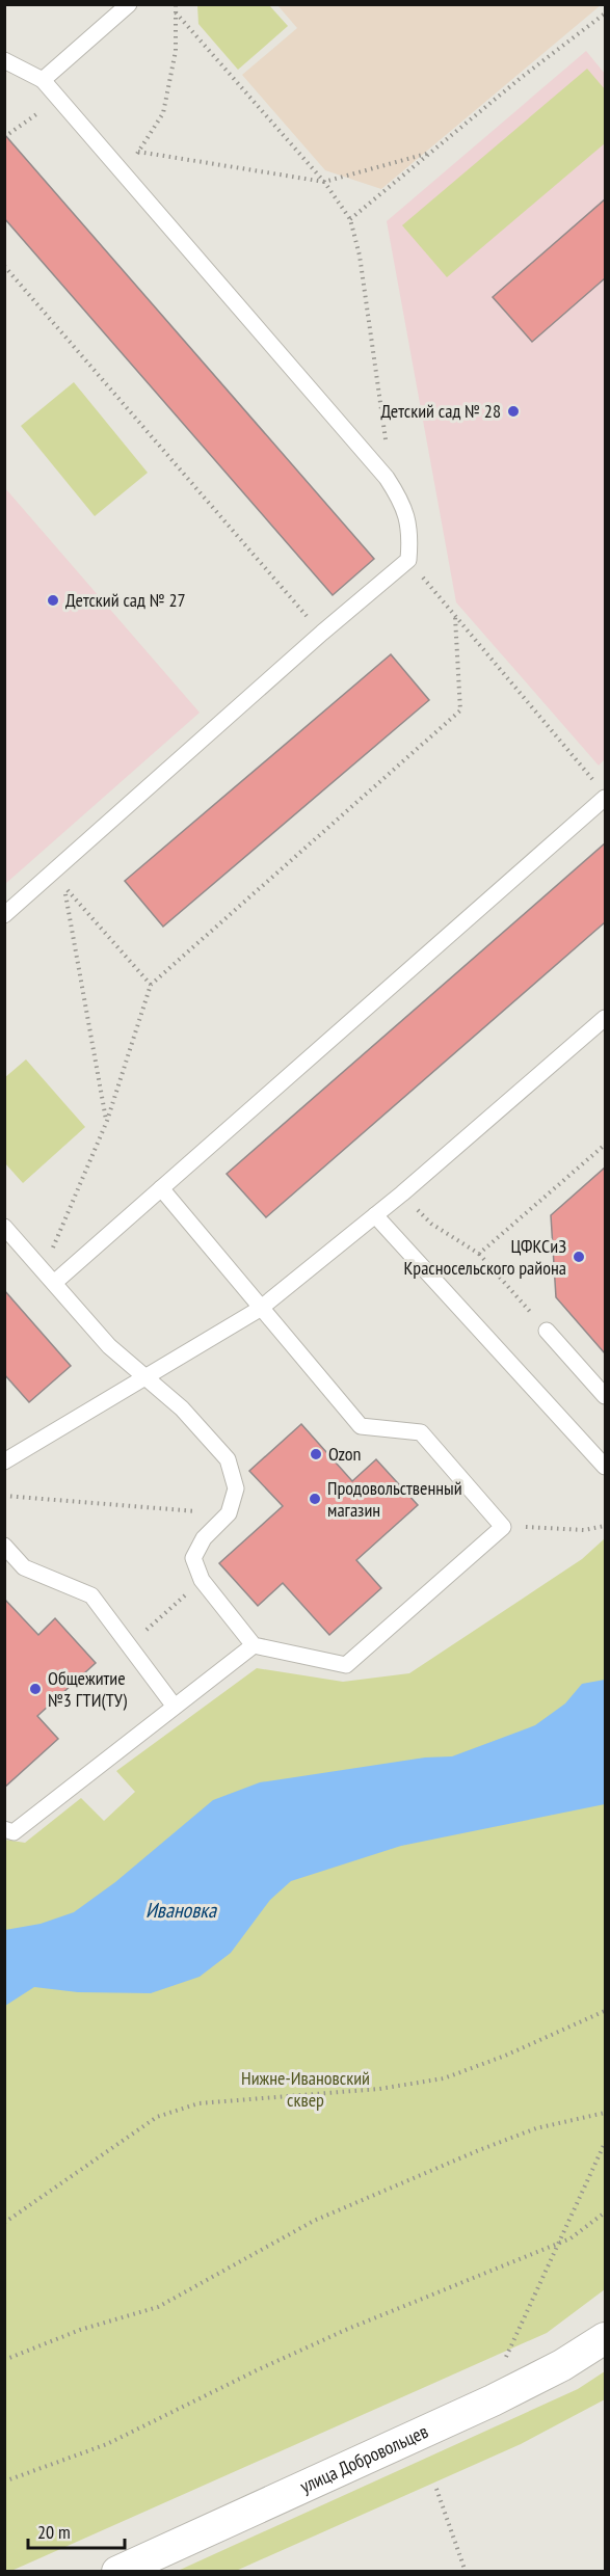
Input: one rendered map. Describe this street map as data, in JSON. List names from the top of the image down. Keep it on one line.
{"streets":{"street":["улица Добровольцев"]},"water":["Ивановка"],"parks":["Нижне-Ивановский сквер"],"places":["Детский сад № 28","Детский сад № 27","ЦФКСиЗ Красносельского района","Ozon","Продовольственный магазин","Общежитие №3 ГТИ(ТУ)"],"scale_bar":"20 m"}
